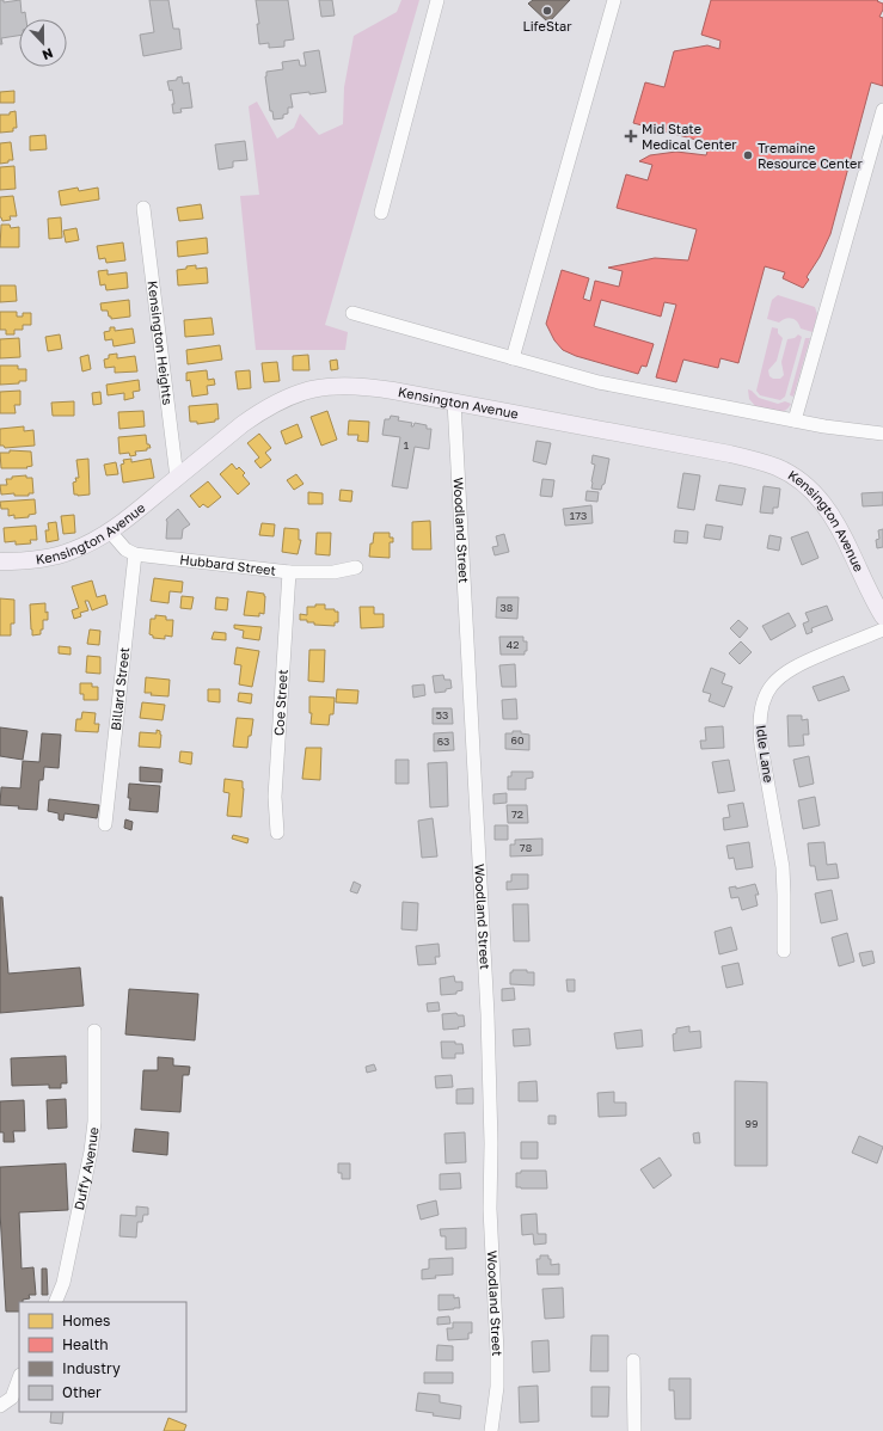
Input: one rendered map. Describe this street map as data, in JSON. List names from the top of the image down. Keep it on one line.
{"streets":{"main road":["Kensington Avenue"],"street":["Kensington Heights","Woodland Street","Hubbard Street","Billard Street","Coe Street","Idle Lane","Duffy Avenue"]},"crossings":[["Kensington Heights","Kensington Avenue"],["Kensington Avenue","Woodland Street"],["Hubbard Street","Billard Street"],["Hubbard Street","Coe Street"]],"places":{"other":["LifeStar","Tremaine Resource Center"],"health":["Mid State Medical Center"]},"house_numbers":["1","173","38","42","53","60","63","72","78","99"],"legend":["Homes","Health","Industry","Other"],"north":"bottom"}
